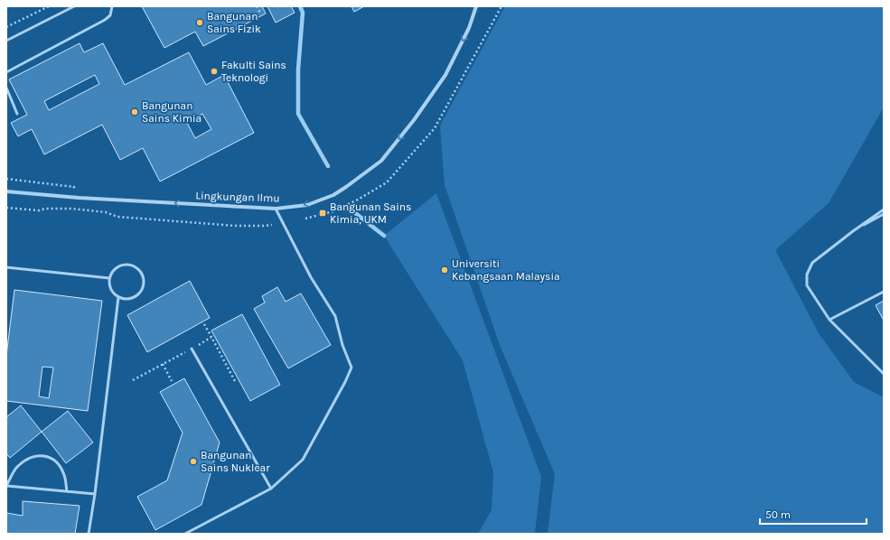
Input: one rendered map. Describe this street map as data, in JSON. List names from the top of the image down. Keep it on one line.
{"streets":{"street":["Lingkungan Ilmu"]},"one_way":["Lingkungan Ilmu"],"places":{"other":["Bangunan Sains Fizik","Fakulti Sains Teknologi","Bangunan Sains Kimia","Universiti Kebangsaan Malaysia","Bangunan Sains Nuklear"],"transit":["Bangunan Sains Kimia, UKM"]},"scale_bar":"50 m"}
